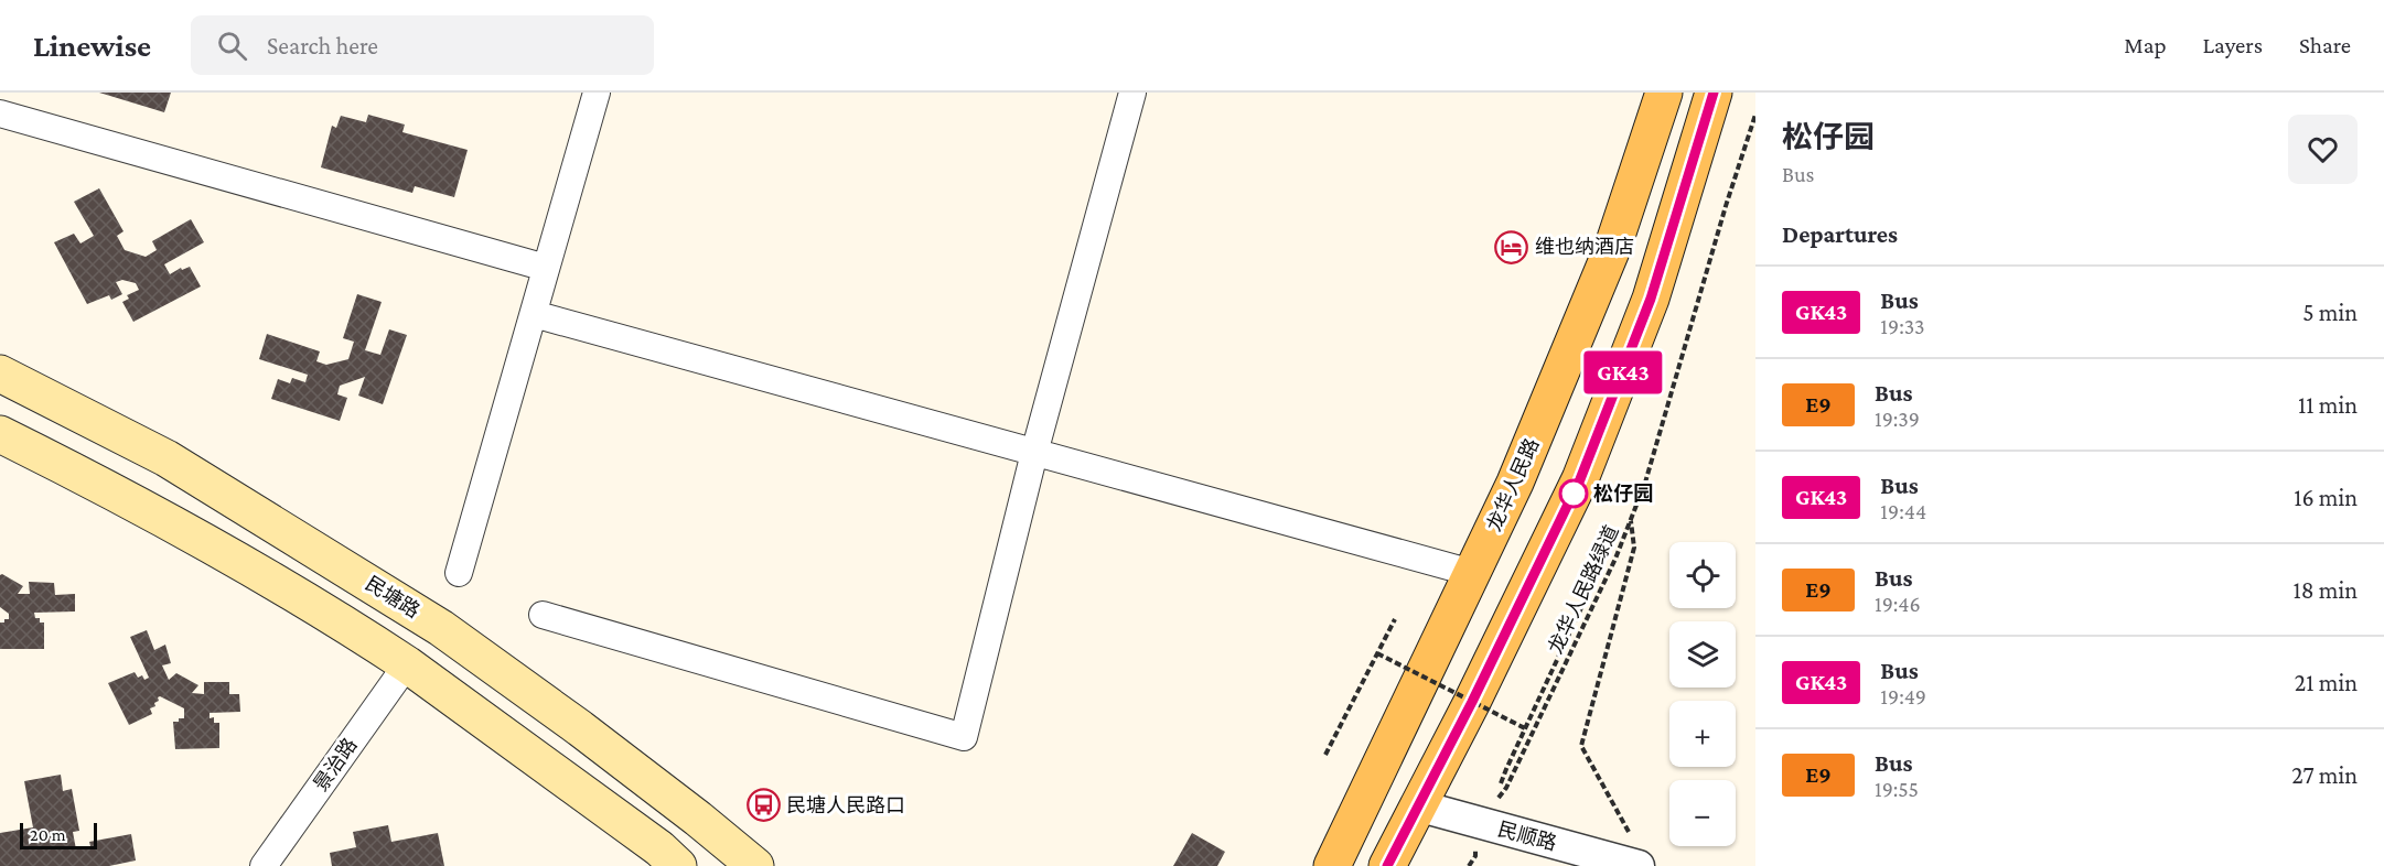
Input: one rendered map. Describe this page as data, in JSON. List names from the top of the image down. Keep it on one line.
{"streets":{"main road":["龙华人民路","民塘路"],"street":["景治路","民顺路"],"path":["龙华人民路绿道"]},"places":{"hotel":["维也纳酒店"],"other":["松仔园"],"bus stop":["民塘人民路口"]},"lines":["bus line GK43"],"scale_bar":"20 m","page":{"header":"Linewise","search":"Search here","nav":["Map","Layers","Share"],"on_map":"GK43","heading":[["松仔园","Bus"],"Departures"],"list":[{"mark":"GK43","name":"Bus","note":"19:33","value":"5 min"},{"mark":"E9","name":"Bus","note":"19:39","value":"11 min"},{"mark":"GK43","name":"Bus","note":"19:44","value":"16 min"},{"mark":"E9","name":"Bus","note":"19:46","value":"18 min"},{"mark":"GK43","name":"Bus","note":"19:49","value":"21 min"},{"mark":"E9","name":"Bus","note":"19:55","value":"27 min"}],"map_buttons":["+","−"],"scale":"20 m"}}
